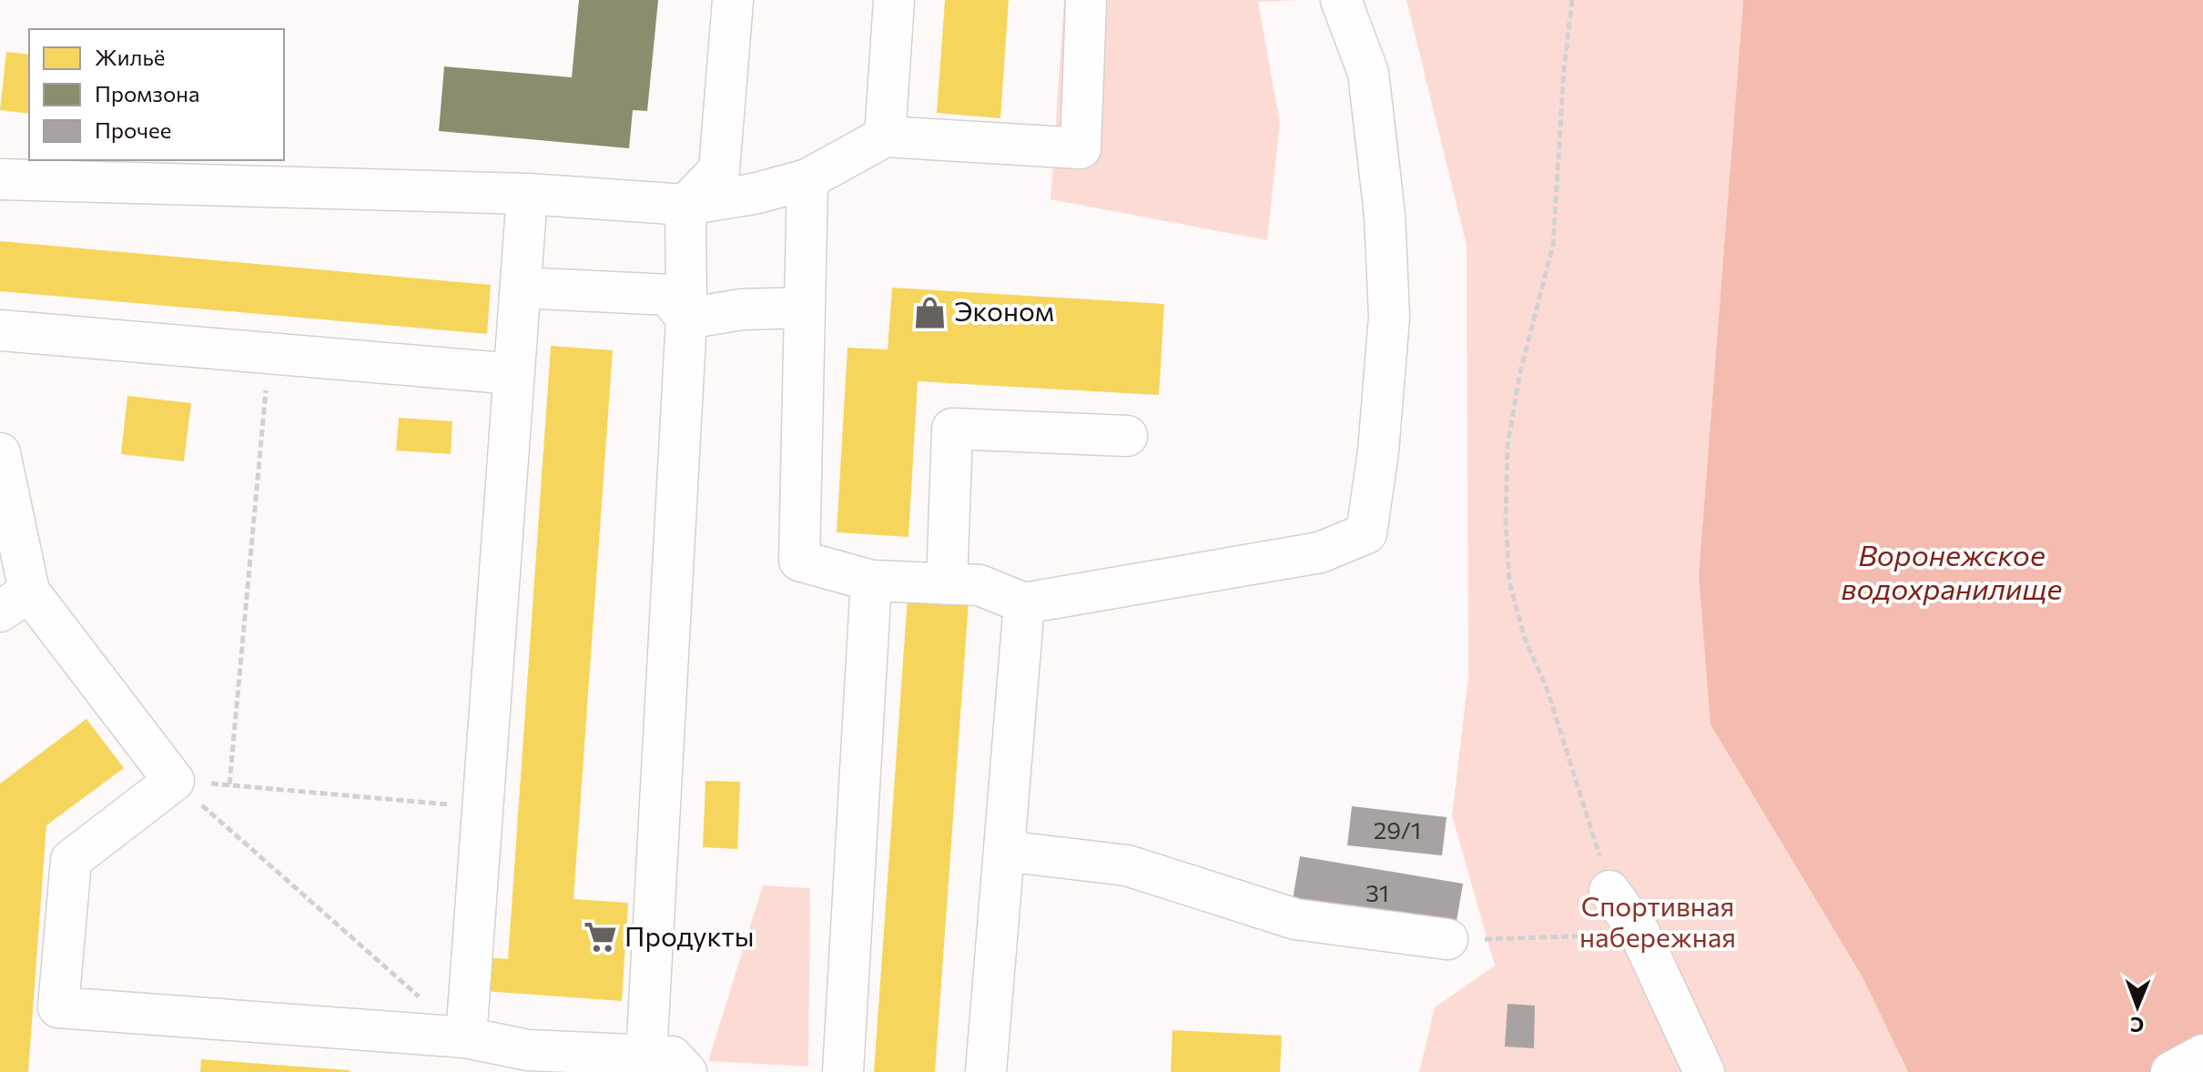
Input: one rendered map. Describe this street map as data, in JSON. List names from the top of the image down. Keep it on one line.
{"water":["Воронежское водохранилище"],"parks":["Спортивная набережная"],"places":{"shop":["Эконом"],"supermarket":["Продукты"]},"house_numbers":["29/1","31"],"legend":["Жильё","Промзона","Прочее"],"north":"bottom"}
